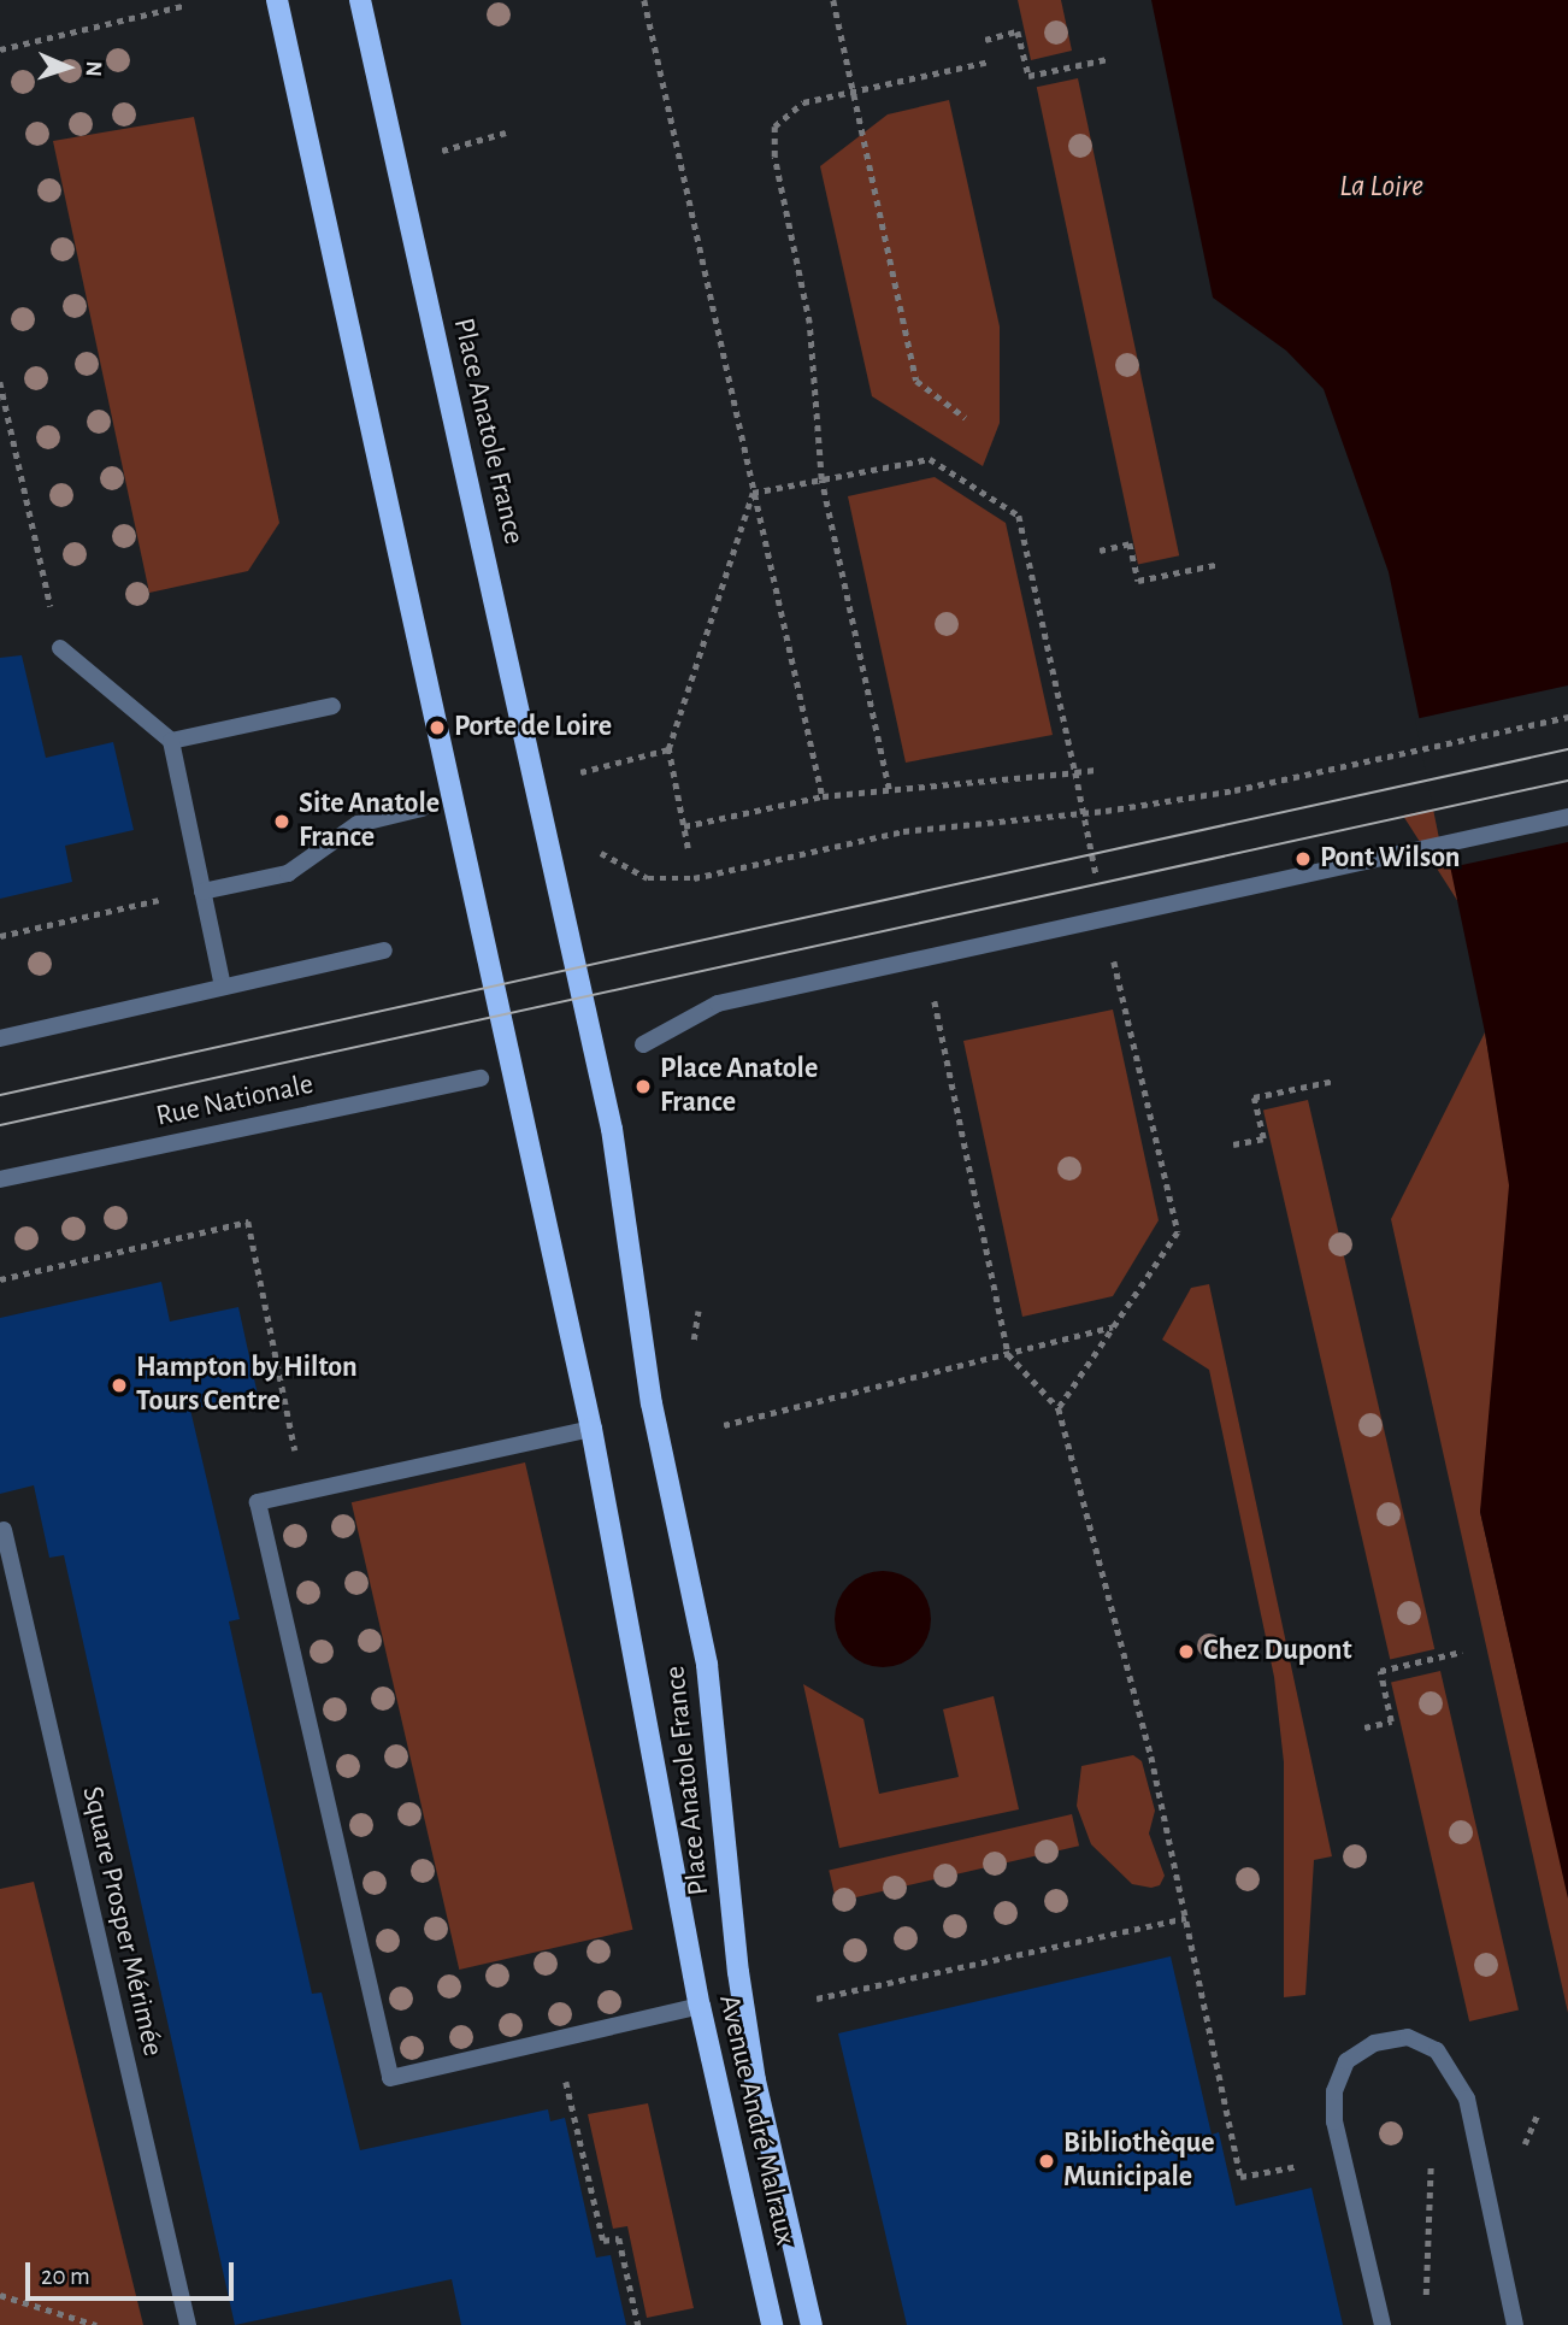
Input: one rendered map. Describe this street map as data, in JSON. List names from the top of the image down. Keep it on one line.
{"streets":{"main road":["Place Anatole France","Avenue André Malraux"],"street":["Rue Nationale","Square Prosper Mérimée"]},"crossings":[["Place Anatole France","Avenue André Malraux"]],"water":["La Loire"],"places":["Porte de Loire","Site Anatole France","Pont Wilson","Place Anatole France","Hampton by Hilton Tours Centre","Chez Dupont","Bibliothèque Municipale"],"scale_bar":"20 m","north":"right"}
